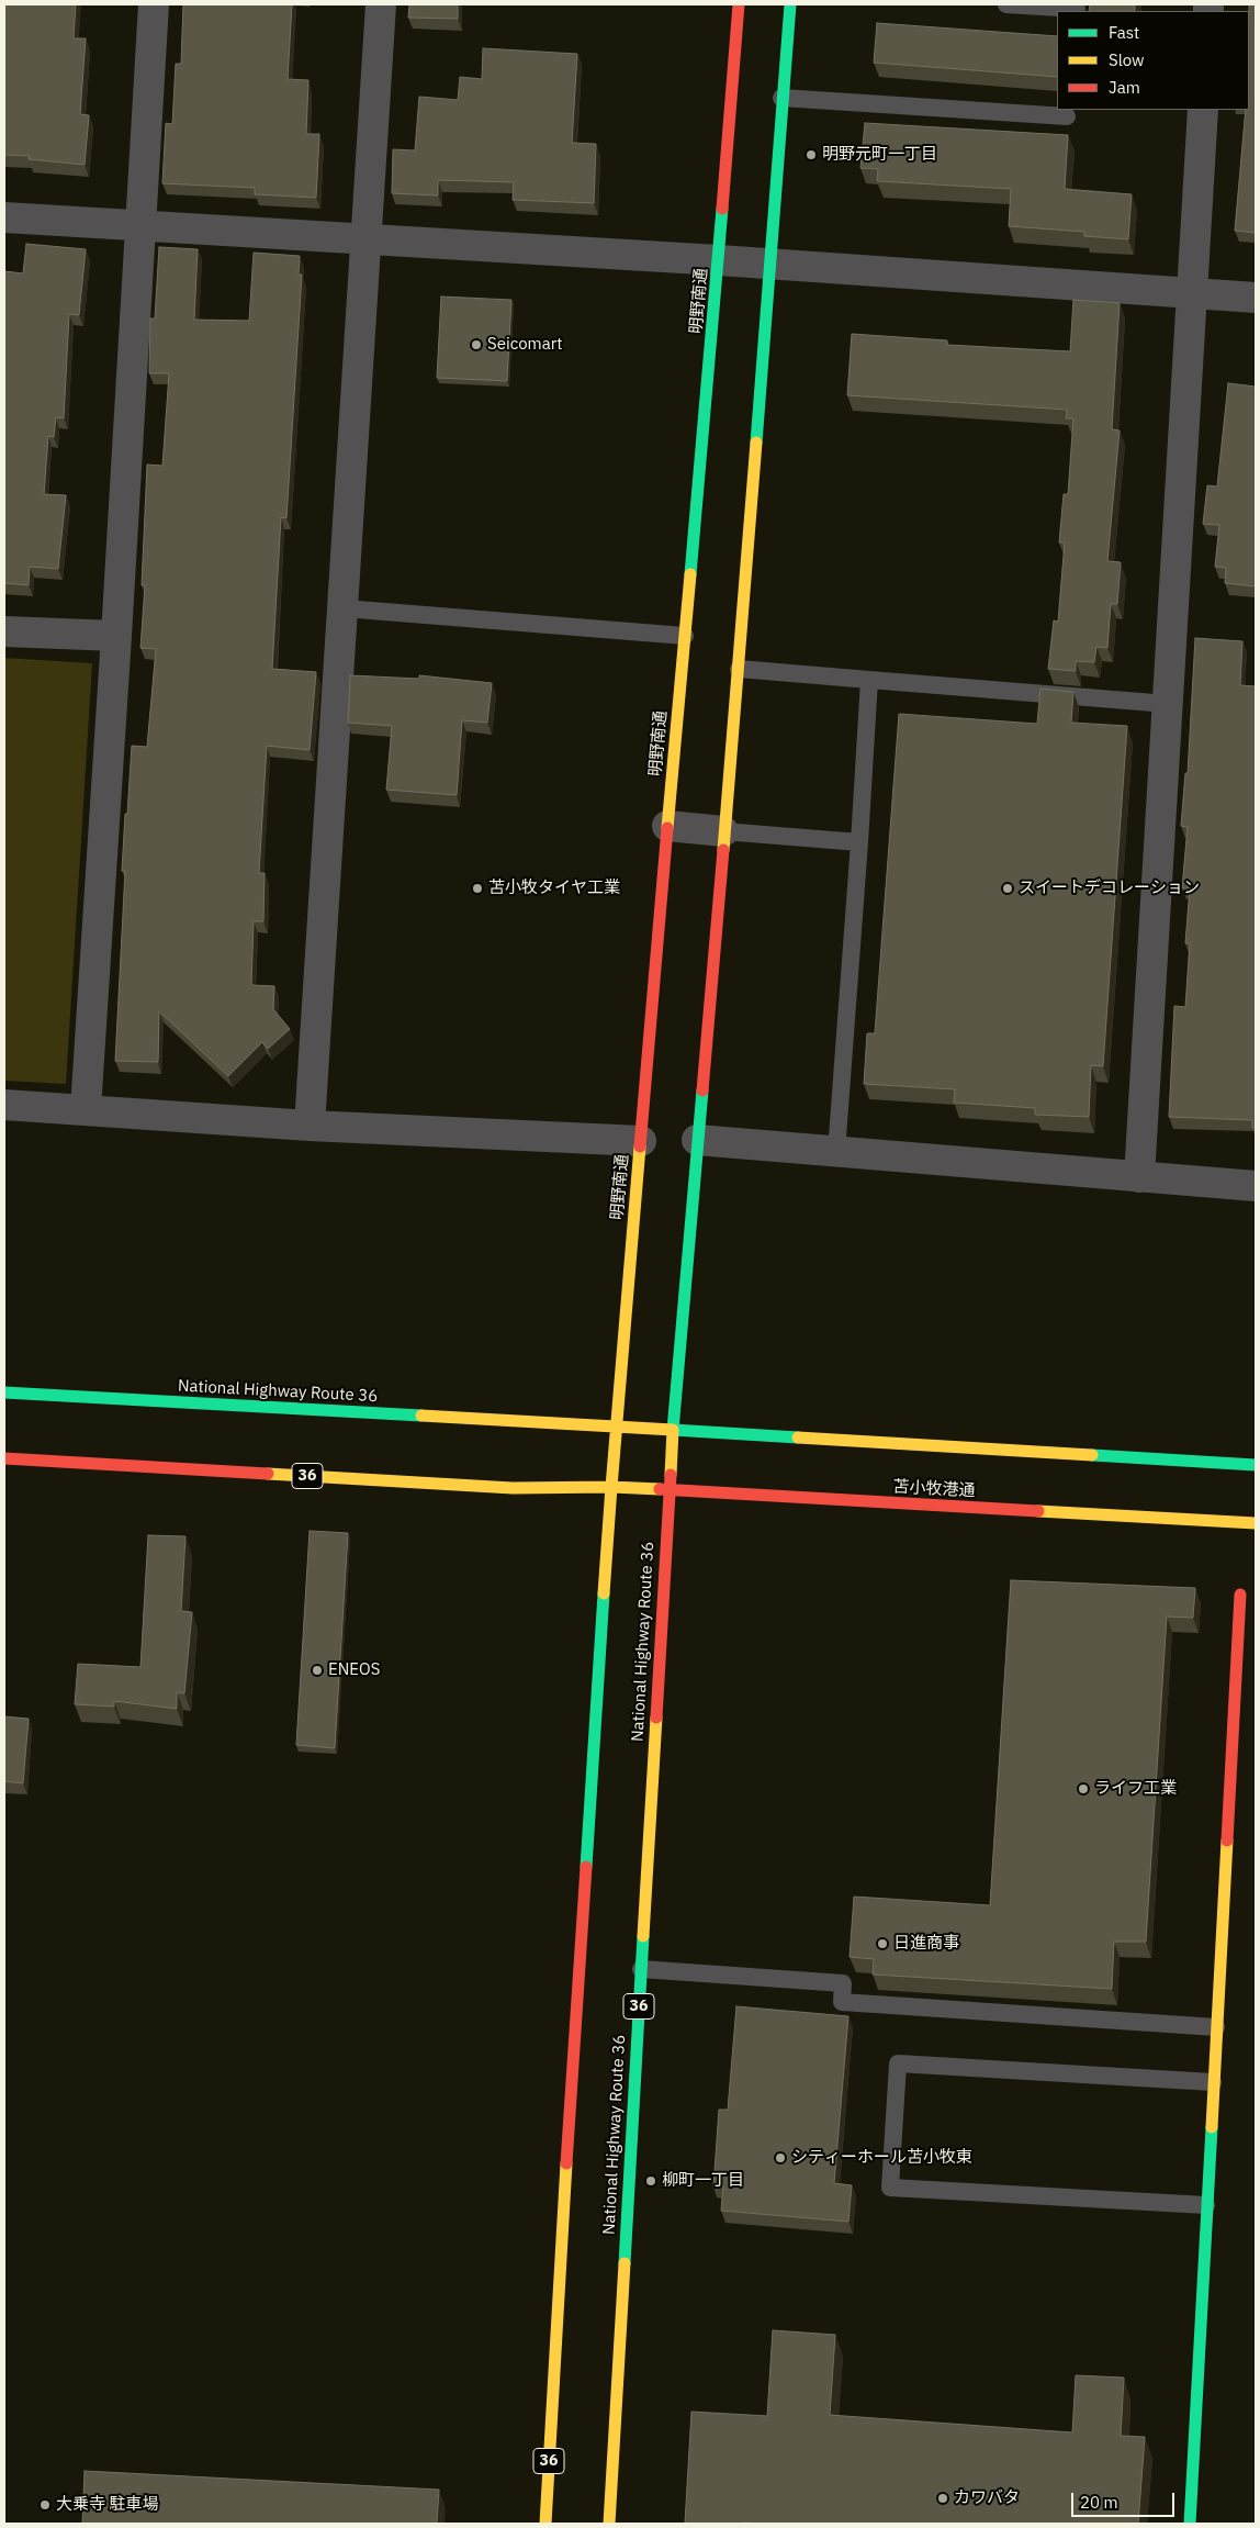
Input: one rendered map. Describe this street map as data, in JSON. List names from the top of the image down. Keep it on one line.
{"streets":{"main road":["明野南通","National Highway Route 36","36","苫小牧港通"]},"crossings":[["明野南通","National Highway Route 36"],["明野南通","36"],["明野南通","苫小牧港通"],["National Highway Route 36","苫小牧港通"],["36","苫小牧港通"]],"places":["明野元町一丁目","Seicomart","苫小牧タイヤ工業","スイートデコレーション","ENEOS","ライフ工業","日進商事","シティーホール苫小牧東","柳町一丁目","カワバタ","大乗寺 駐車場"],"legend":["Fast","Slow","Jam"],"scale_bar":"20 m"}
